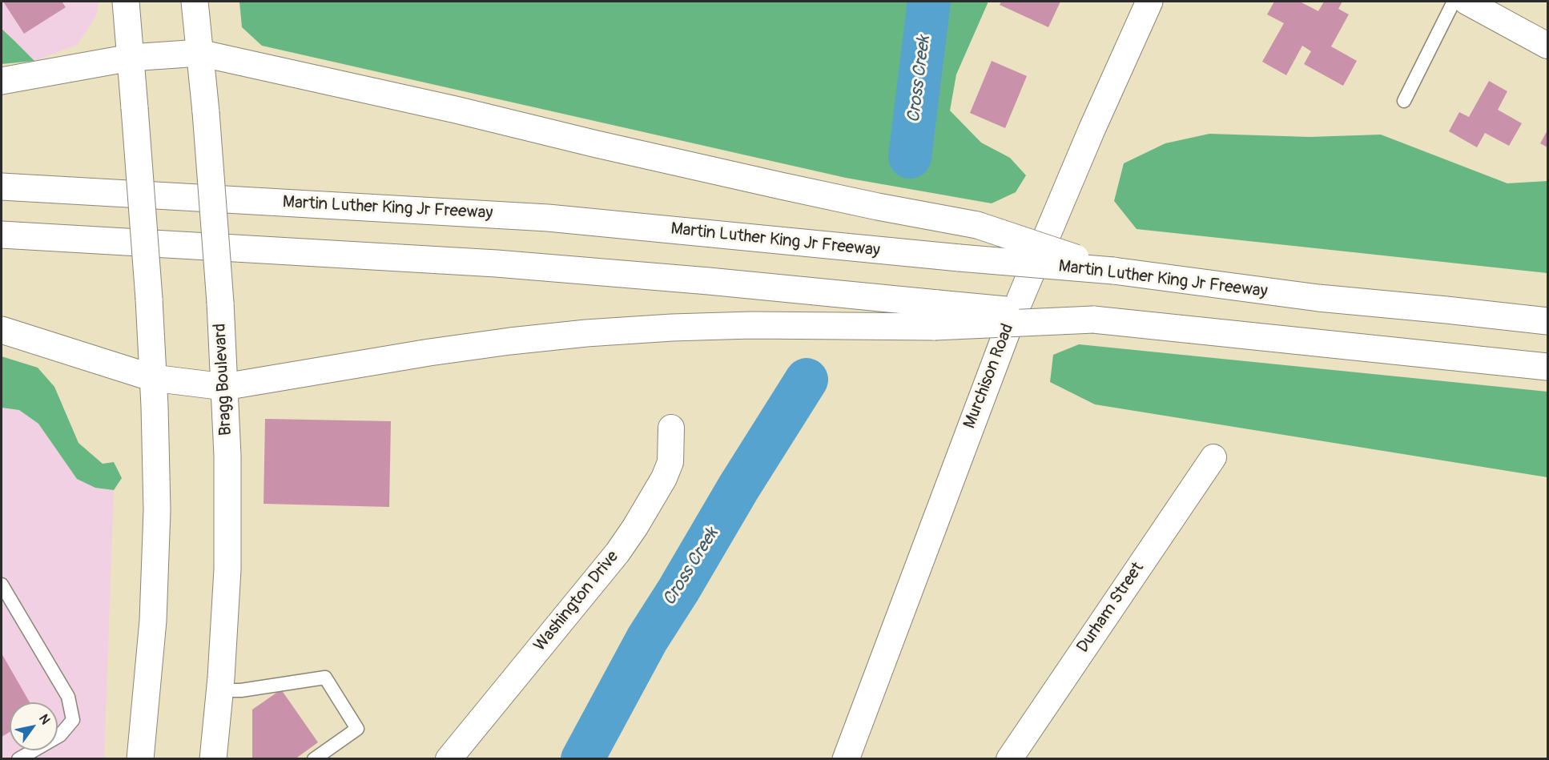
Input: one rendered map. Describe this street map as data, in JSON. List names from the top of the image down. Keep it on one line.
{"streets":{"main road":["Martin Luther King Jr Freeway","Murchison Road","Bragg Boulevard"],"street":["Washington Drive","Durham Street"]},"water":["Cross Creek"],"north":"top right"}
